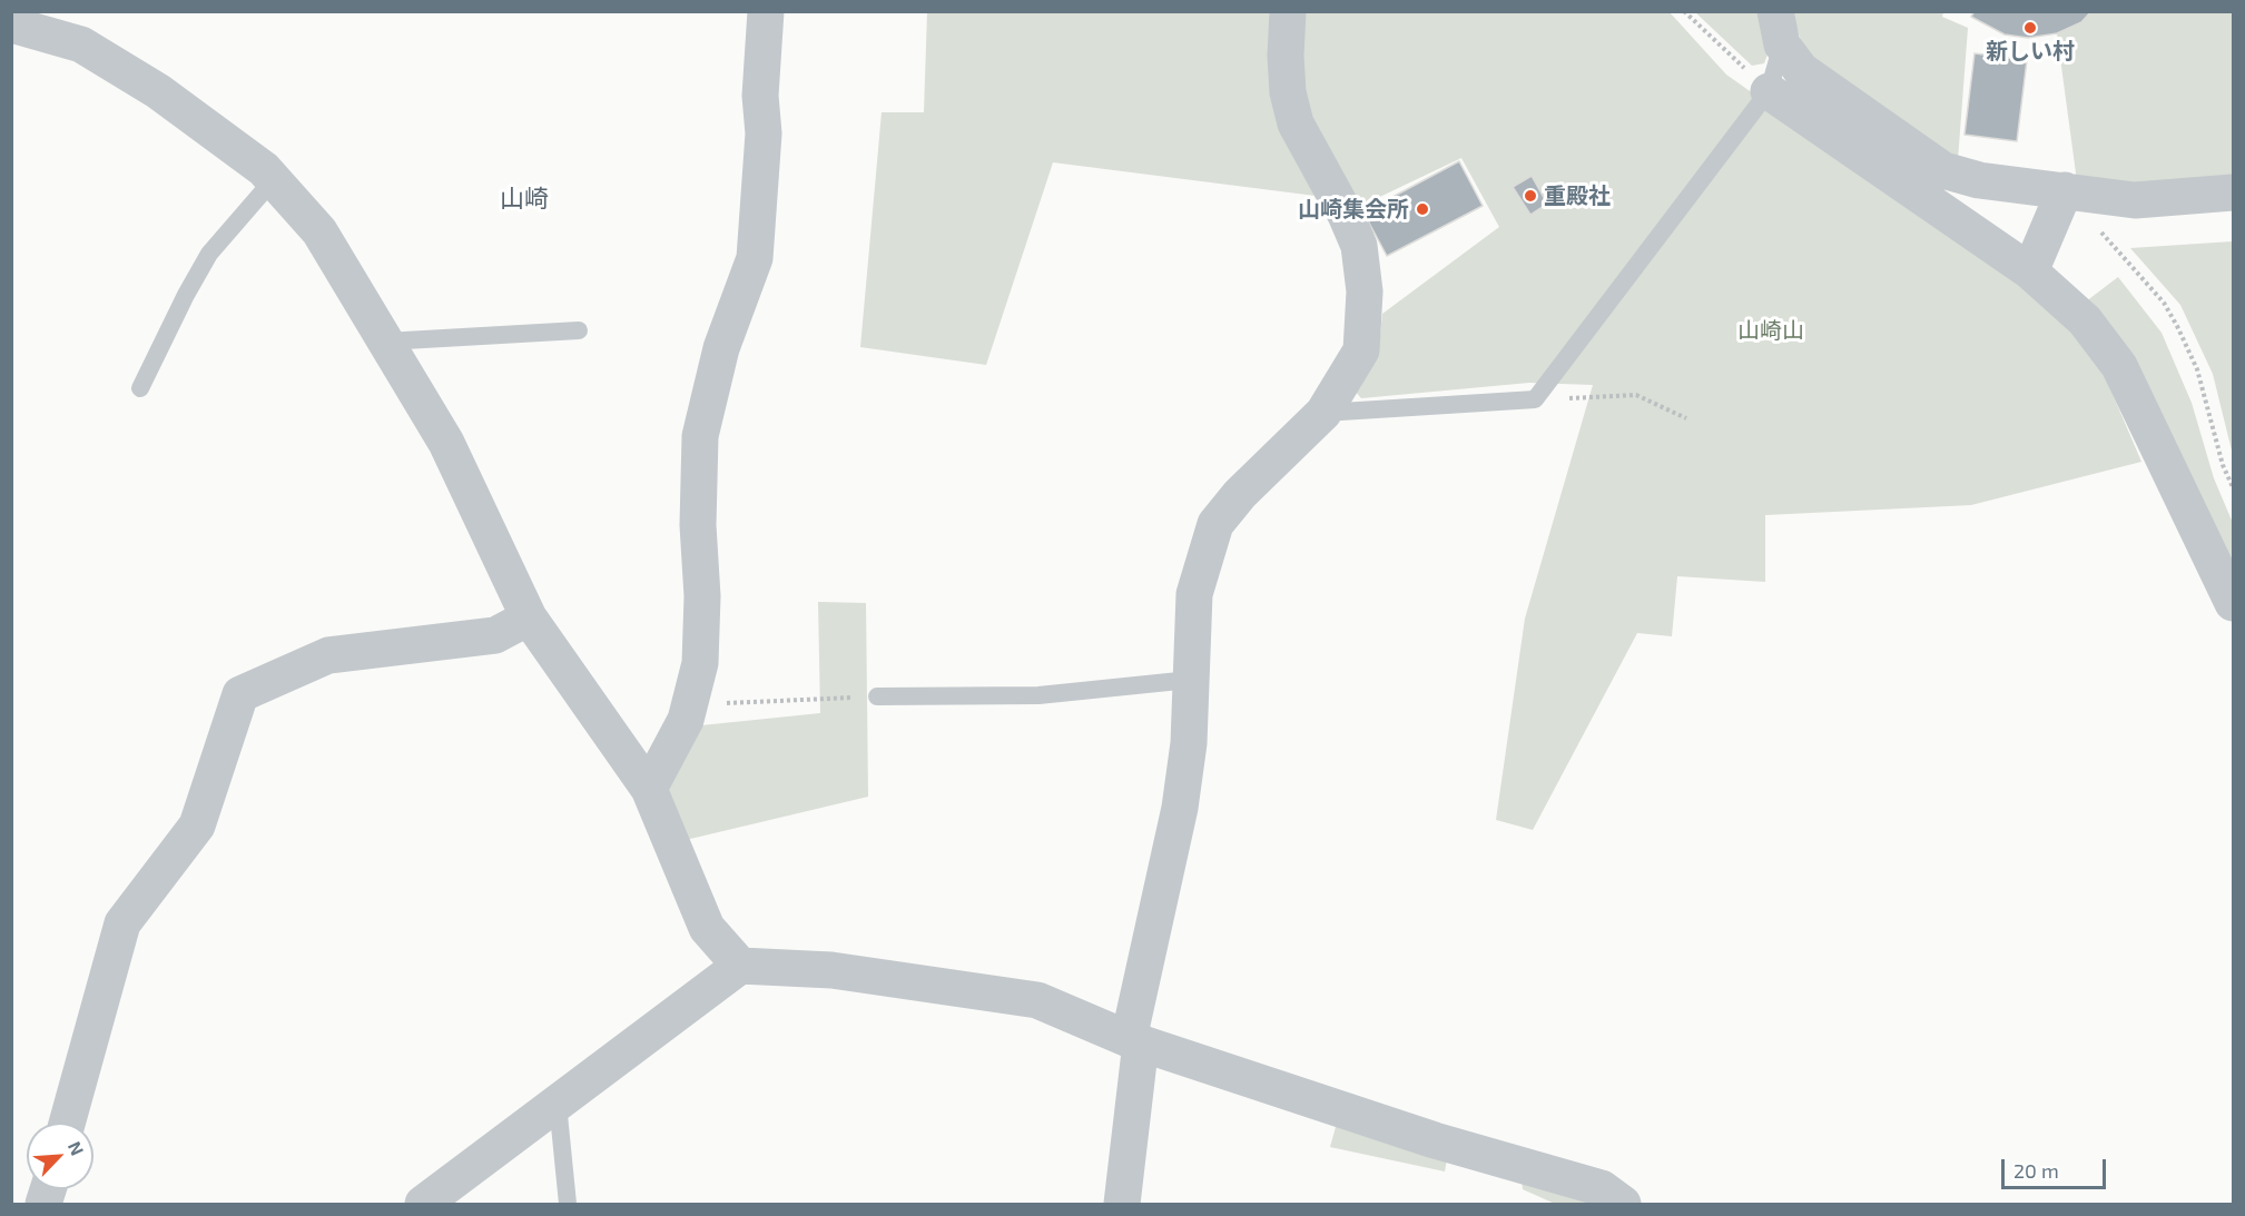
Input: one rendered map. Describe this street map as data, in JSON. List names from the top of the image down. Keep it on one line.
{"districts":["山崎"],"parks":["山崎山"],"places":["新しい村","重殿社","山崎集会所"],"scale_bar":"20 m","north":"top right"}
